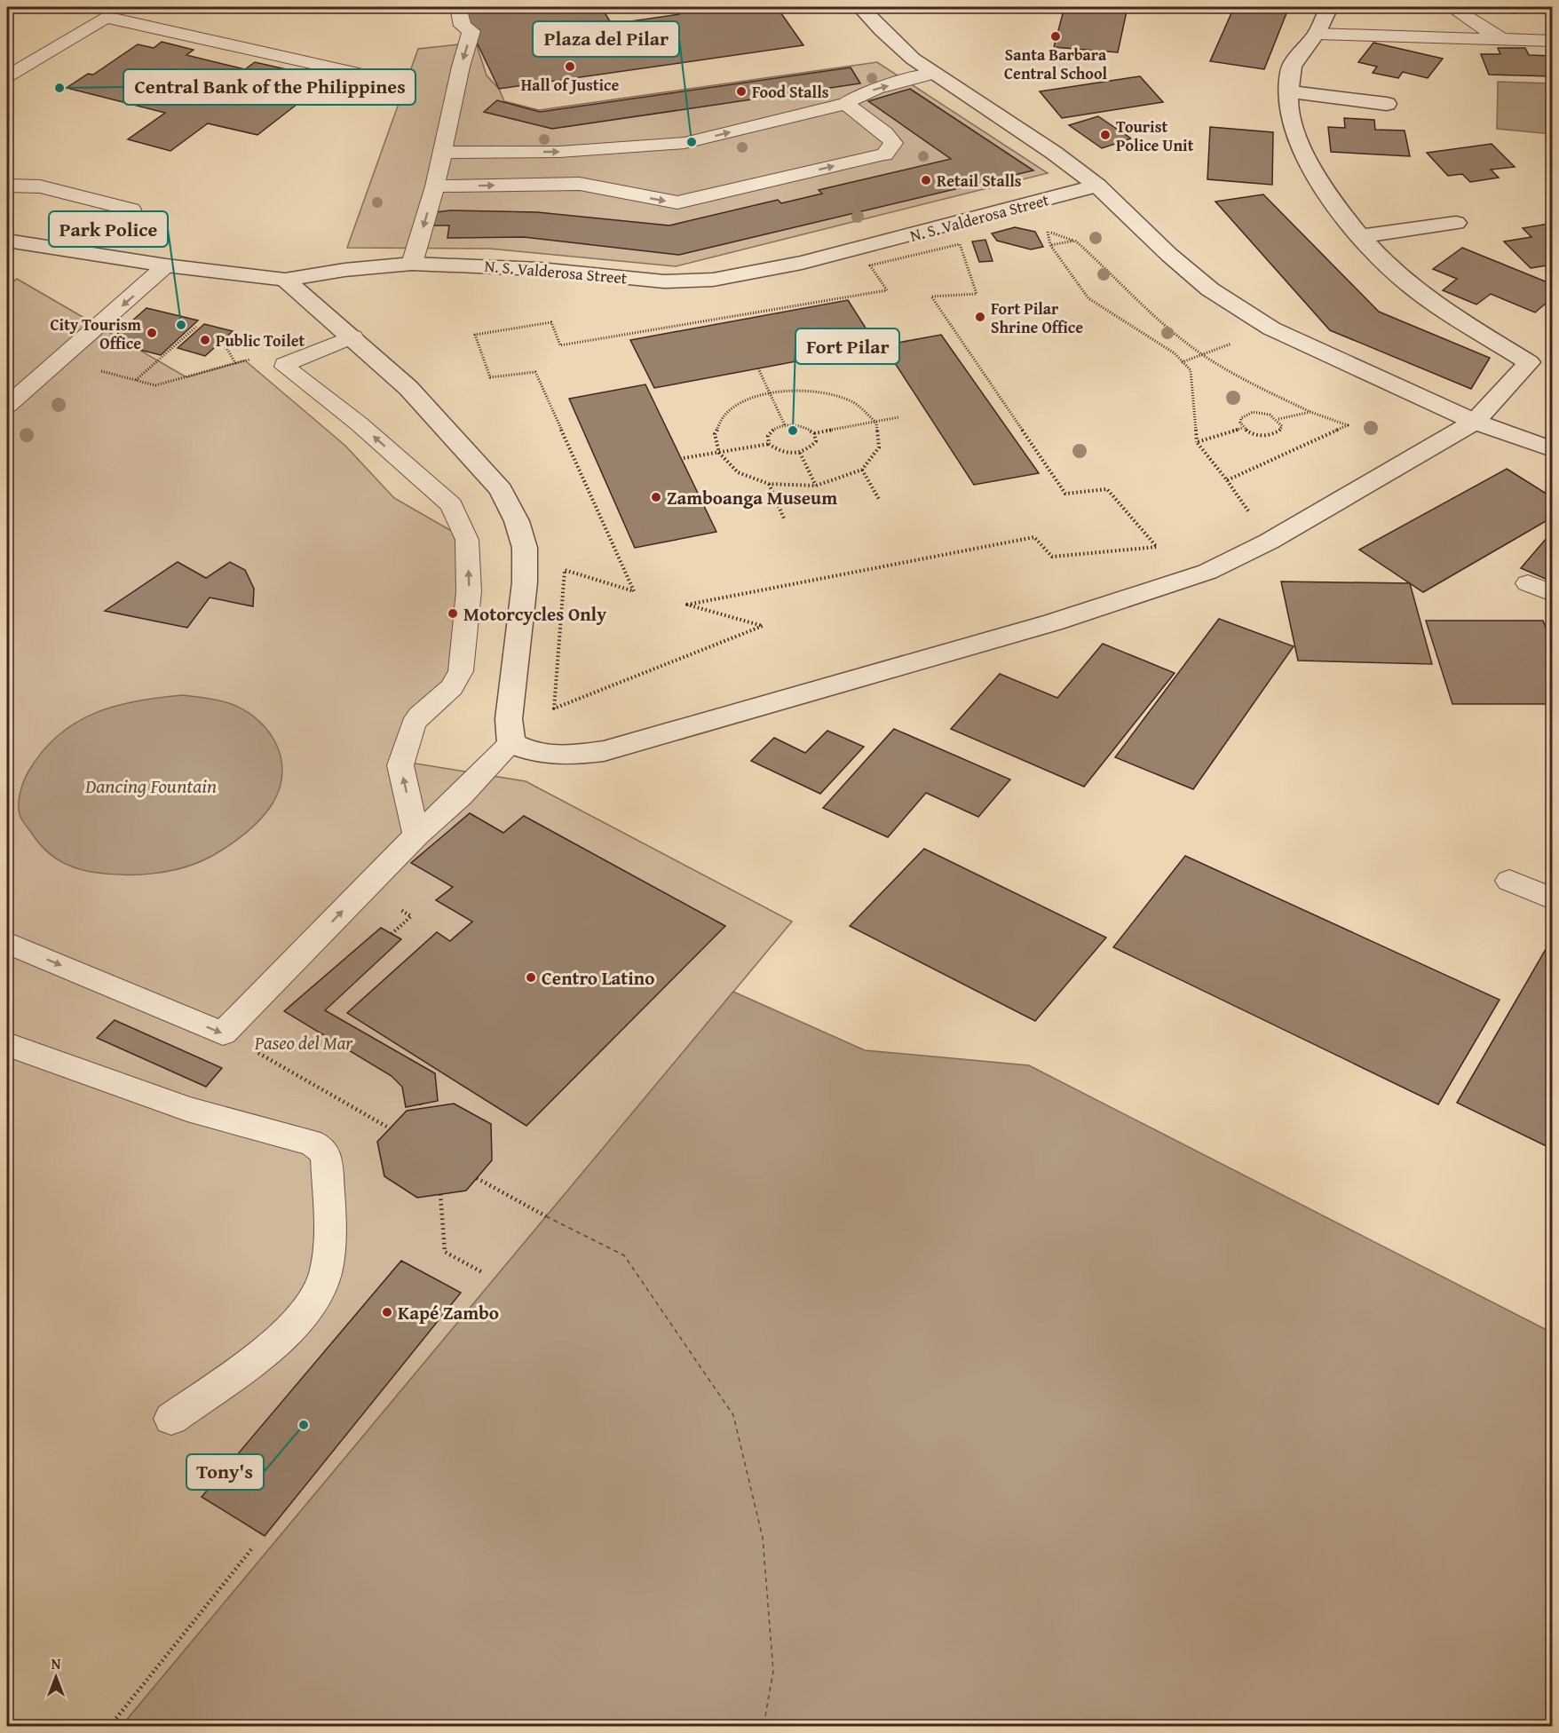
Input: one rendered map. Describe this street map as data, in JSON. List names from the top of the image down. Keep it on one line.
{"streets":{"street":["N. S. Valderosa Street"]},"water":["Dancing Fountain"],"parks":["Paseo del Mar"],"places":["Santa Barbara Central School","Hall of Justice","Central Bank of the Philippines","Food Stalls","Tourist Police Unit","Plaza del Pilar","Retail Stalls","Fort Pilar Shrine Office","Park Police","City Tourism Office","Public Toilet","Fort Pilar","Zamboanga Museum","Motorcycles Only","Centro Latino","Kapé Zambo","Tony's"],"north":"top"}
